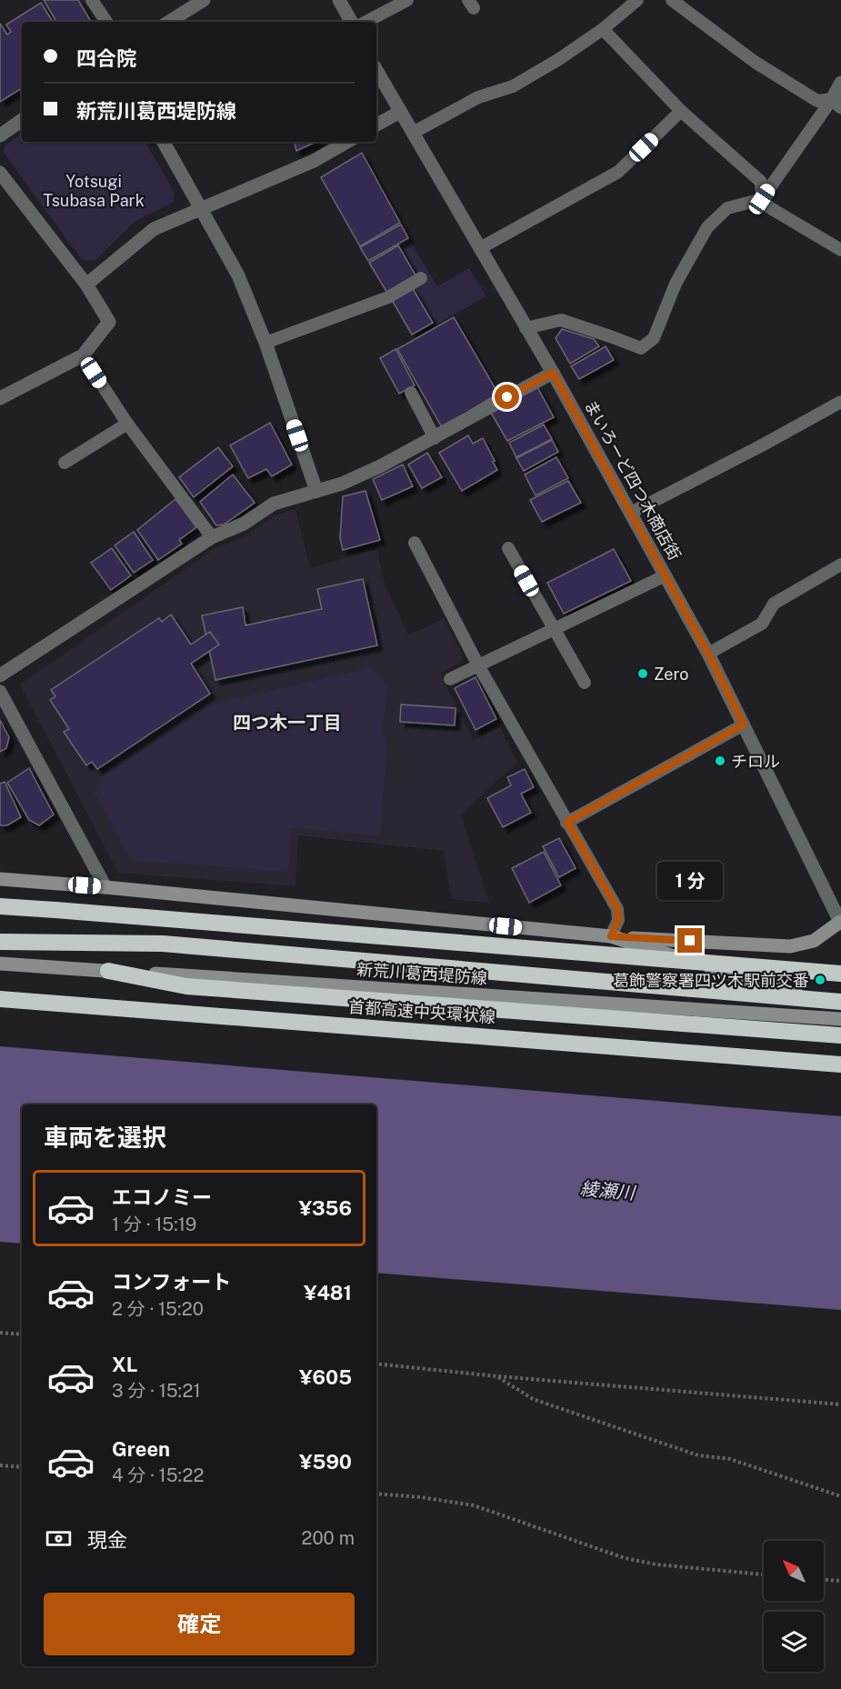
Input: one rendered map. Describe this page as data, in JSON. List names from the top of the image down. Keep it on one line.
{"streets":{"highway":["首都高速中央環状線"],"main road":["新荒川葛西堤防線"],"street":["まいろーど四つ木商店街"]},"districts":["四つ木一丁目"],"water":["綾瀬川"],"parks":["Yotsugi Tsubasa Park"],"places":["Zero","チロル","葛飾警察署四ツ木駅前交番"],"north":"top left","page":{"banner":["四合院","新荒川葛西堤防線"],"bubble":"1 分","heading":"車両を選択","list":[{"name":"エコノミー","note":"1 分 · 15:19","value":"¥356"},{"name":"コンフォート","note":"2 分 · 15:20","value":"¥481"},{"name":"XL","note":"3 分 · 15:21","value":"¥605"},{"name":"Green","note":"4 分 · 15:22","value":"¥590"}],"pay":["現金","200 m"],"buttons":"確定"}}
